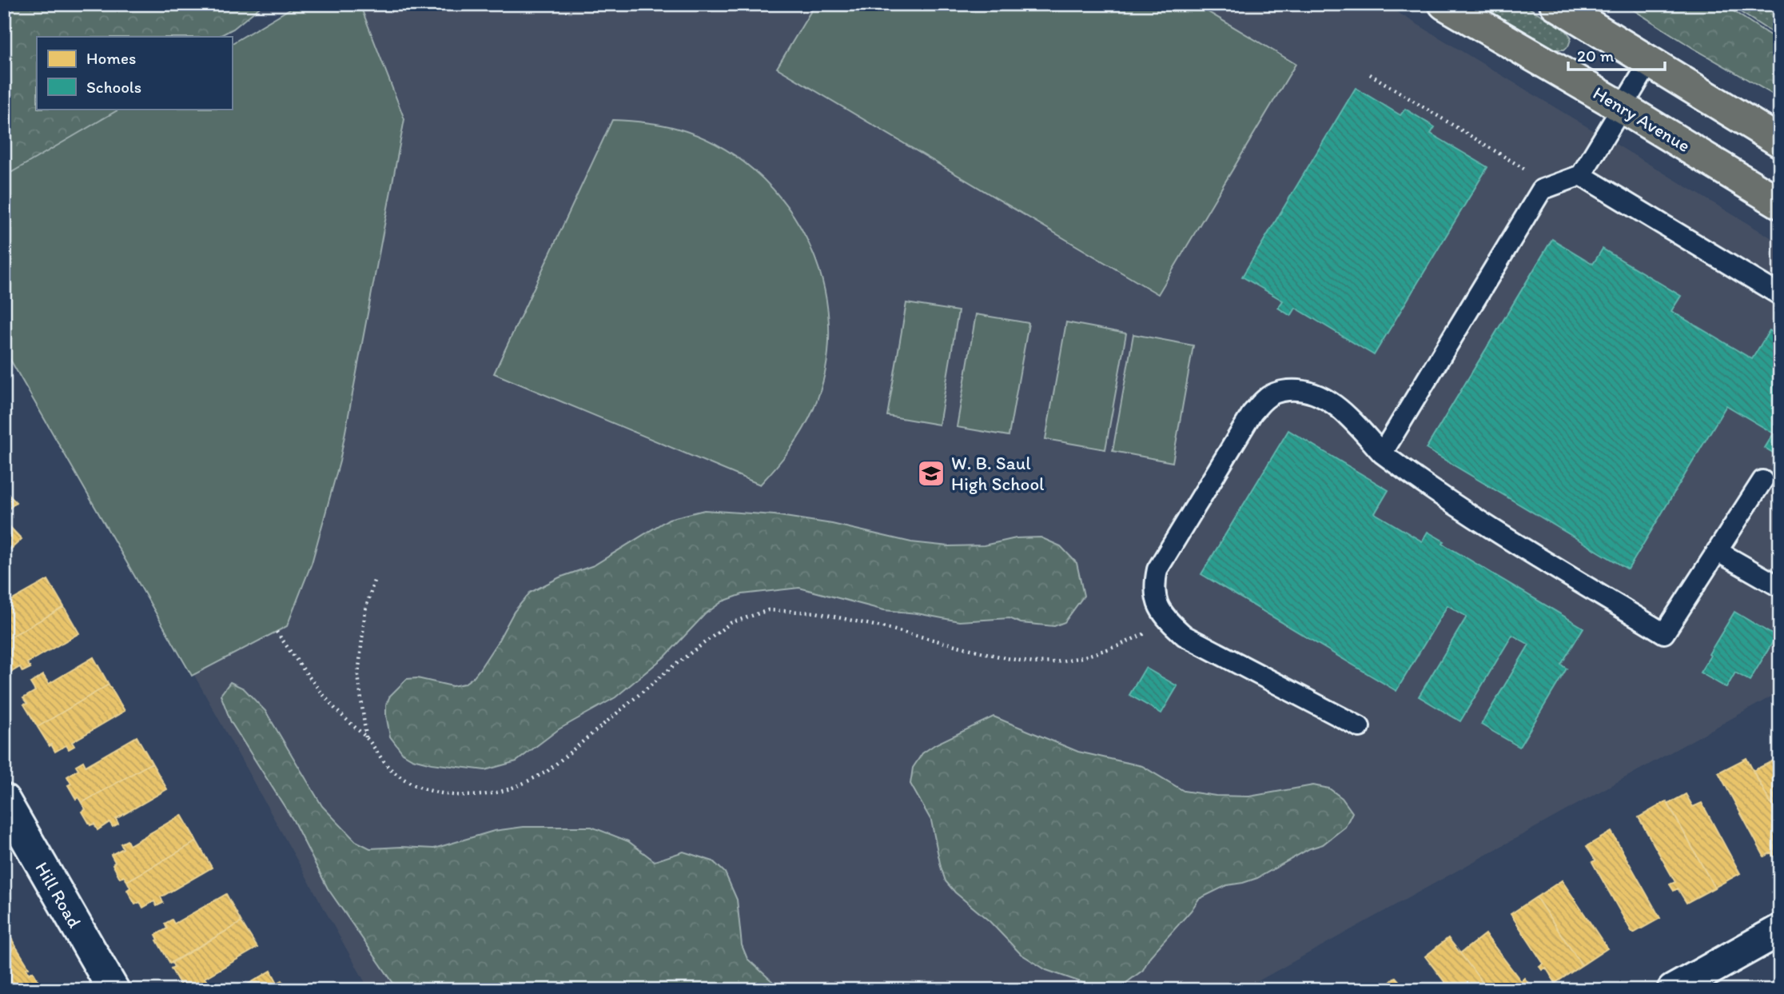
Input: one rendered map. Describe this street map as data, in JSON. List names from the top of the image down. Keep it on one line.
{"streets":{"main road":["Henry Avenue"],"street":["Hill Road"]},"places":{"school or university":["W. B. Saul High School"]},"legend":["Homes","Schools"],"scale_bar":"20 m"}
